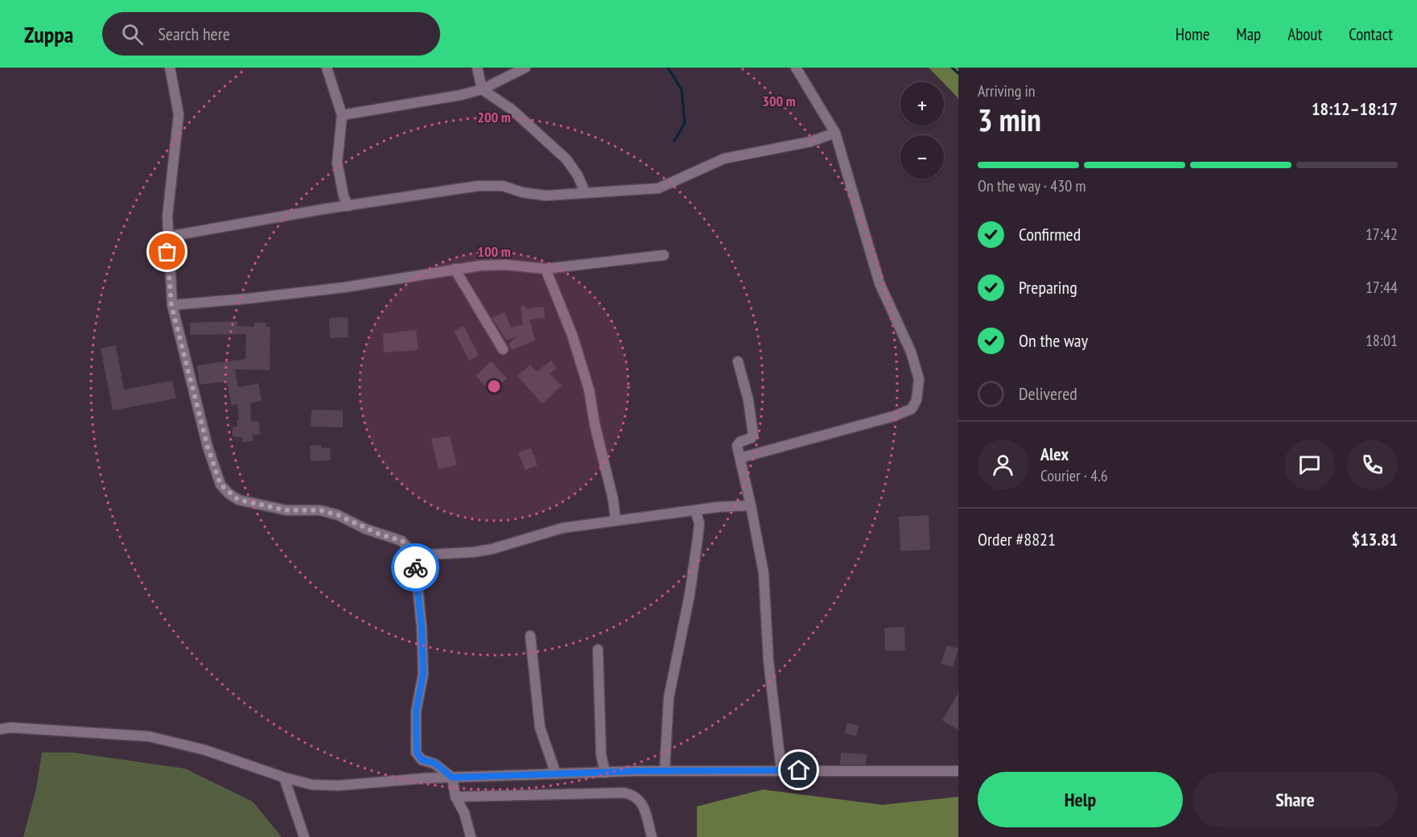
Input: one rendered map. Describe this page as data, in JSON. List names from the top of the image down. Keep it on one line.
{"page":{"header":"Zuppa","search":"Search here","nav":["Home","Map","About","Contact"],"heading":["3 min","Arriving in","18:12–18:17"],"panel":["Alex","Courier · 4.6","Order #8821","$13.81"],"map_buttons":["+","−"],"bar":"On the way · 430 m","list":[["Confirmed","17:42"],["Preparing","17:44"],["On the way","18:01"],"Delivered"],"buttons":["Help","Share"]},"rings":["300 m","200 m","100 m"]}
